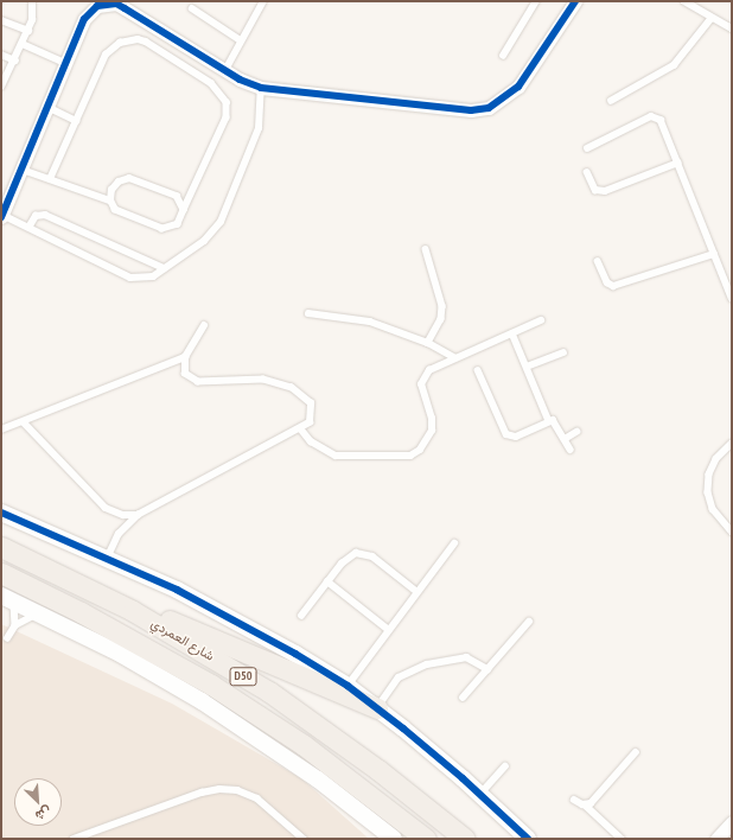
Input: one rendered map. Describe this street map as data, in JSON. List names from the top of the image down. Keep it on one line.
{"streets":{"main road":["شارع العمردي","D50"]},"north":"bottom right"}
